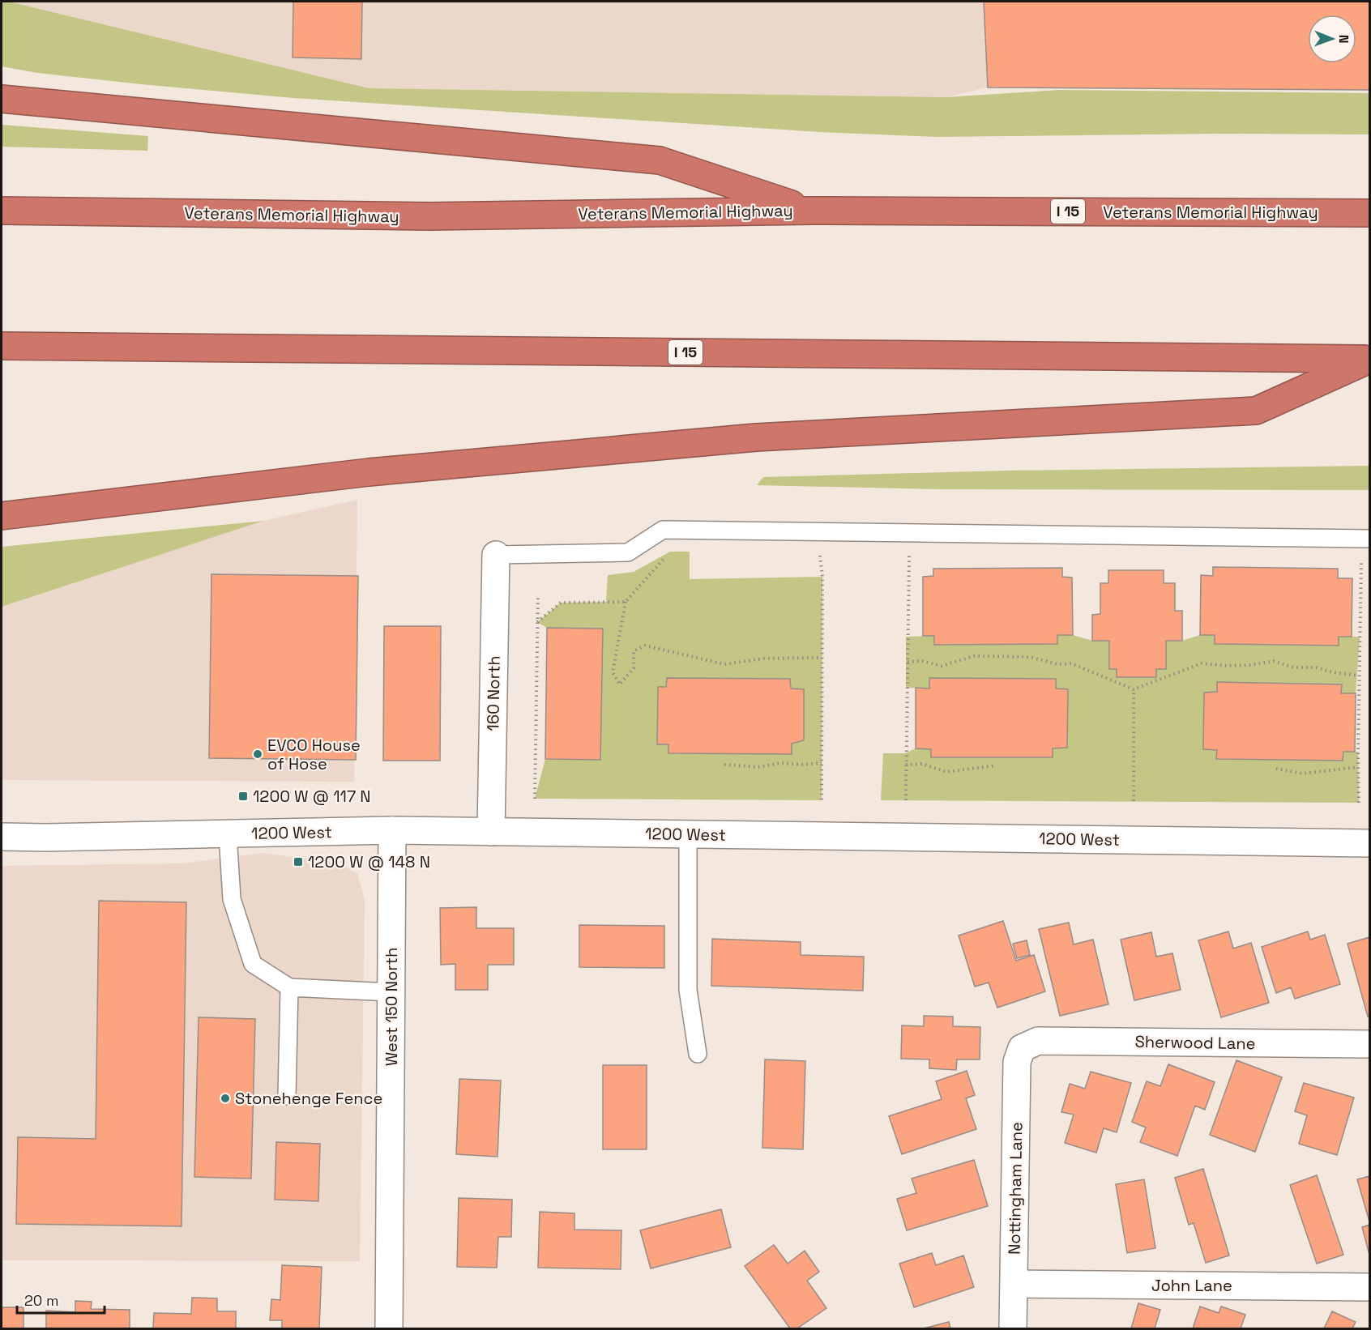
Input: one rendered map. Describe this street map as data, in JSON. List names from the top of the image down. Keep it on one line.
{"streets":{"highway":["I 15","Veterans Memorial Highway"],"street":["160 North","1200 West","West 150 North","Sherwood Lane","Nottingham Lane","John Lane"]},"crossings":[["160 North","1200 West"],["1200 West","West 150 North"],["Sherwood Lane","Nottingham Lane"],["Nottingham Lane","John Lane"]],"places":{"other":["EVCO House of Hose","Stonehenge Fence"],"transit":["1200 W @ 117 N","1200 W @ 148 N"]},"scale_bar":"20 m","north":"right"}
